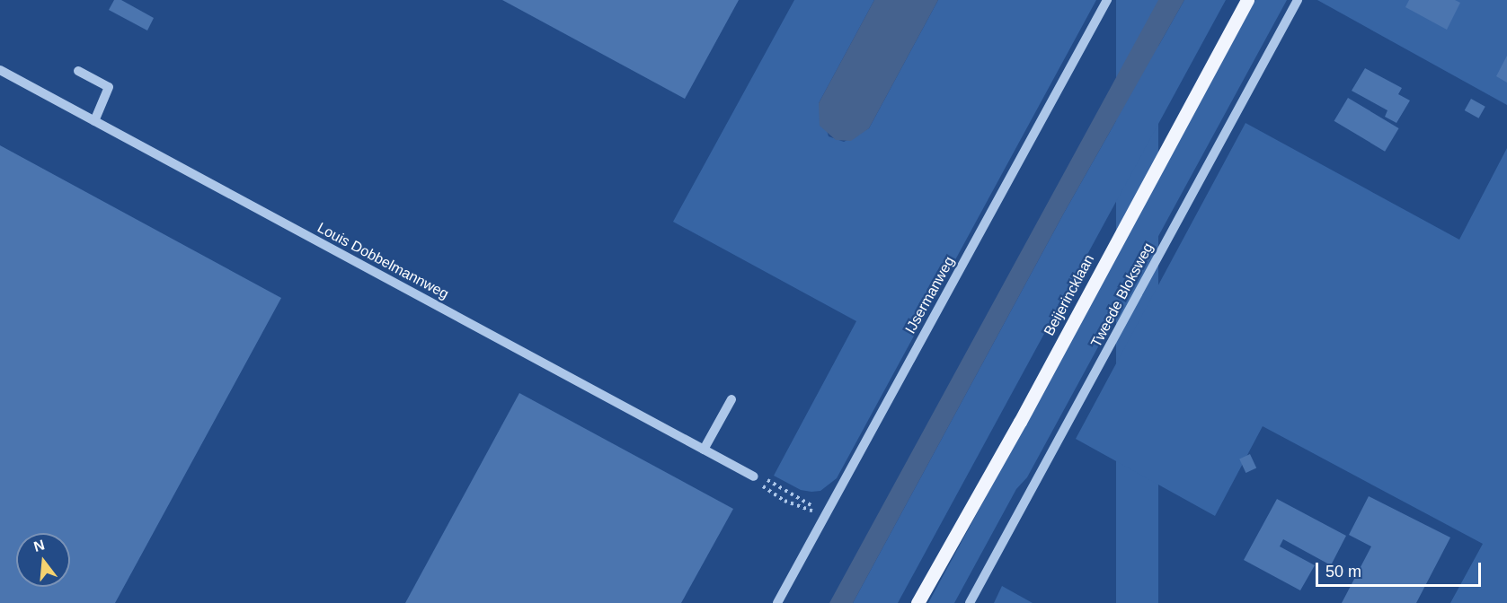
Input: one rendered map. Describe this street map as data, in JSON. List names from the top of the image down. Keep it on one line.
{"streets":{"main road":["Beijerincklaan"],"street":["Louis Dobbelmannweg","IJsermanweg","Tweede Bloksweg"]},"scale_bar":"50 m","north":"top"}
